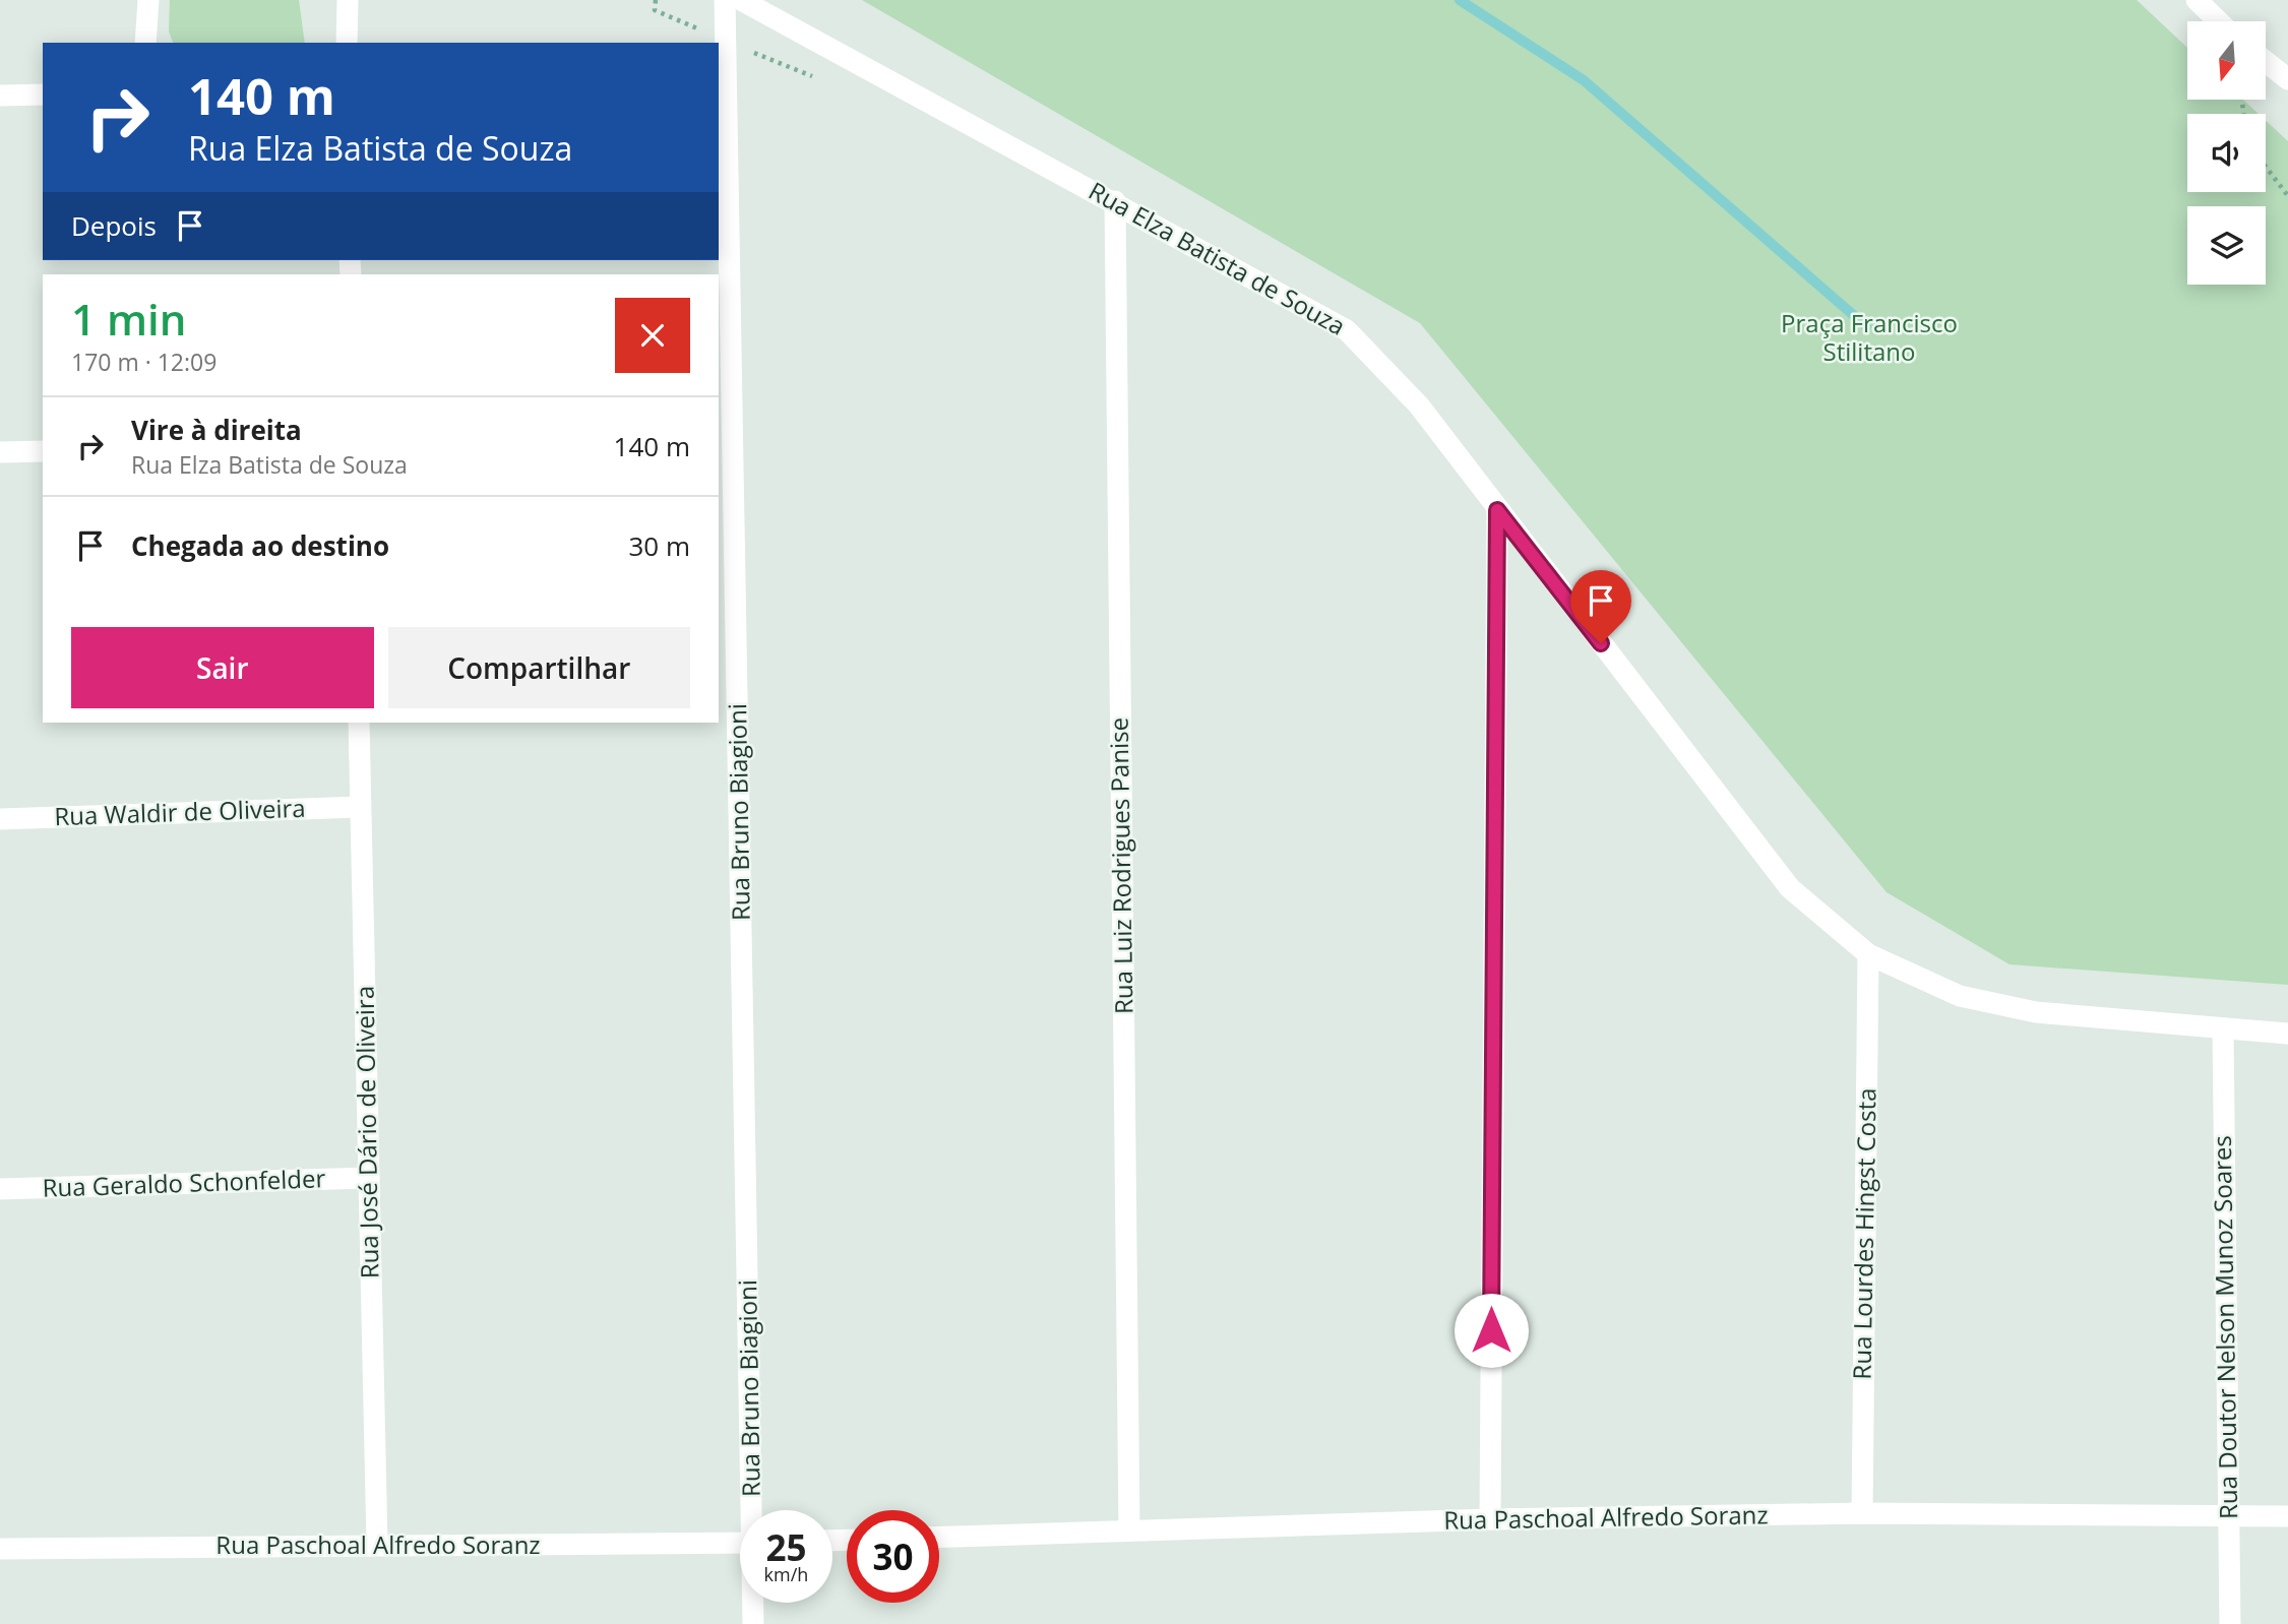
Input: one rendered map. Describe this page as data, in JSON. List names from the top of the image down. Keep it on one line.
{"streets":{"street":["Rua Elza Batista de Souza","Rua Bruno Biagioni","Rua Waldir de Oliveira","Rua Luiz Rodrigues Panise","Rua José Dário de Oliveira","Rua Geraldo Schonfelder","Rua Lourdes Hingst Costa","Rua Doutor Nelson Munoz Soares","Rua Paschoal Alfredo Soranz"]},"crossings":[["Rua Elza Batista de Souza","Rua Luiz Rodrigues Panise"],["Rua Elza Batista de Souza","Rua Lourdes Hingst Costa"],["Rua Elza Batista de Souza","Rua Doutor Nelson Munoz Soares"],["Rua Waldir de Oliveira","Rua José Dário de Oliveira"],["Rua Luiz Rodrigues Panise","Rua Paschoal Alfredo Soranz"],["Rua José Dário de Oliveira","Rua Geraldo Schonfelder"],["Rua José Dário de Oliveira","Rua Paschoal Alfredo Soranz"],["Rua Lourdes Hingst Costa","Rua Paschoal Alfredo Soranz"],["Rua Doutor Nelson Munoz Soares","Rua Paschoal Alfredo Soranz"]],"parks":["Praça Francisco Stilitano"],"north":"bottom","page":{"turn":["140 m","Rua Elza Batista de Souza"],"then":"Depois","heading":["1 min","170 m · 12:09"],"list":[{"name":"Vire à direita","note":"Rua Elza Batista de Souza","value":"140 m"},{"name":"Chegada ao destino","value":"30 m"}],"buttons":["Sair","Compartilhar"],"speed":"25 km/h","limit":"30"}}
